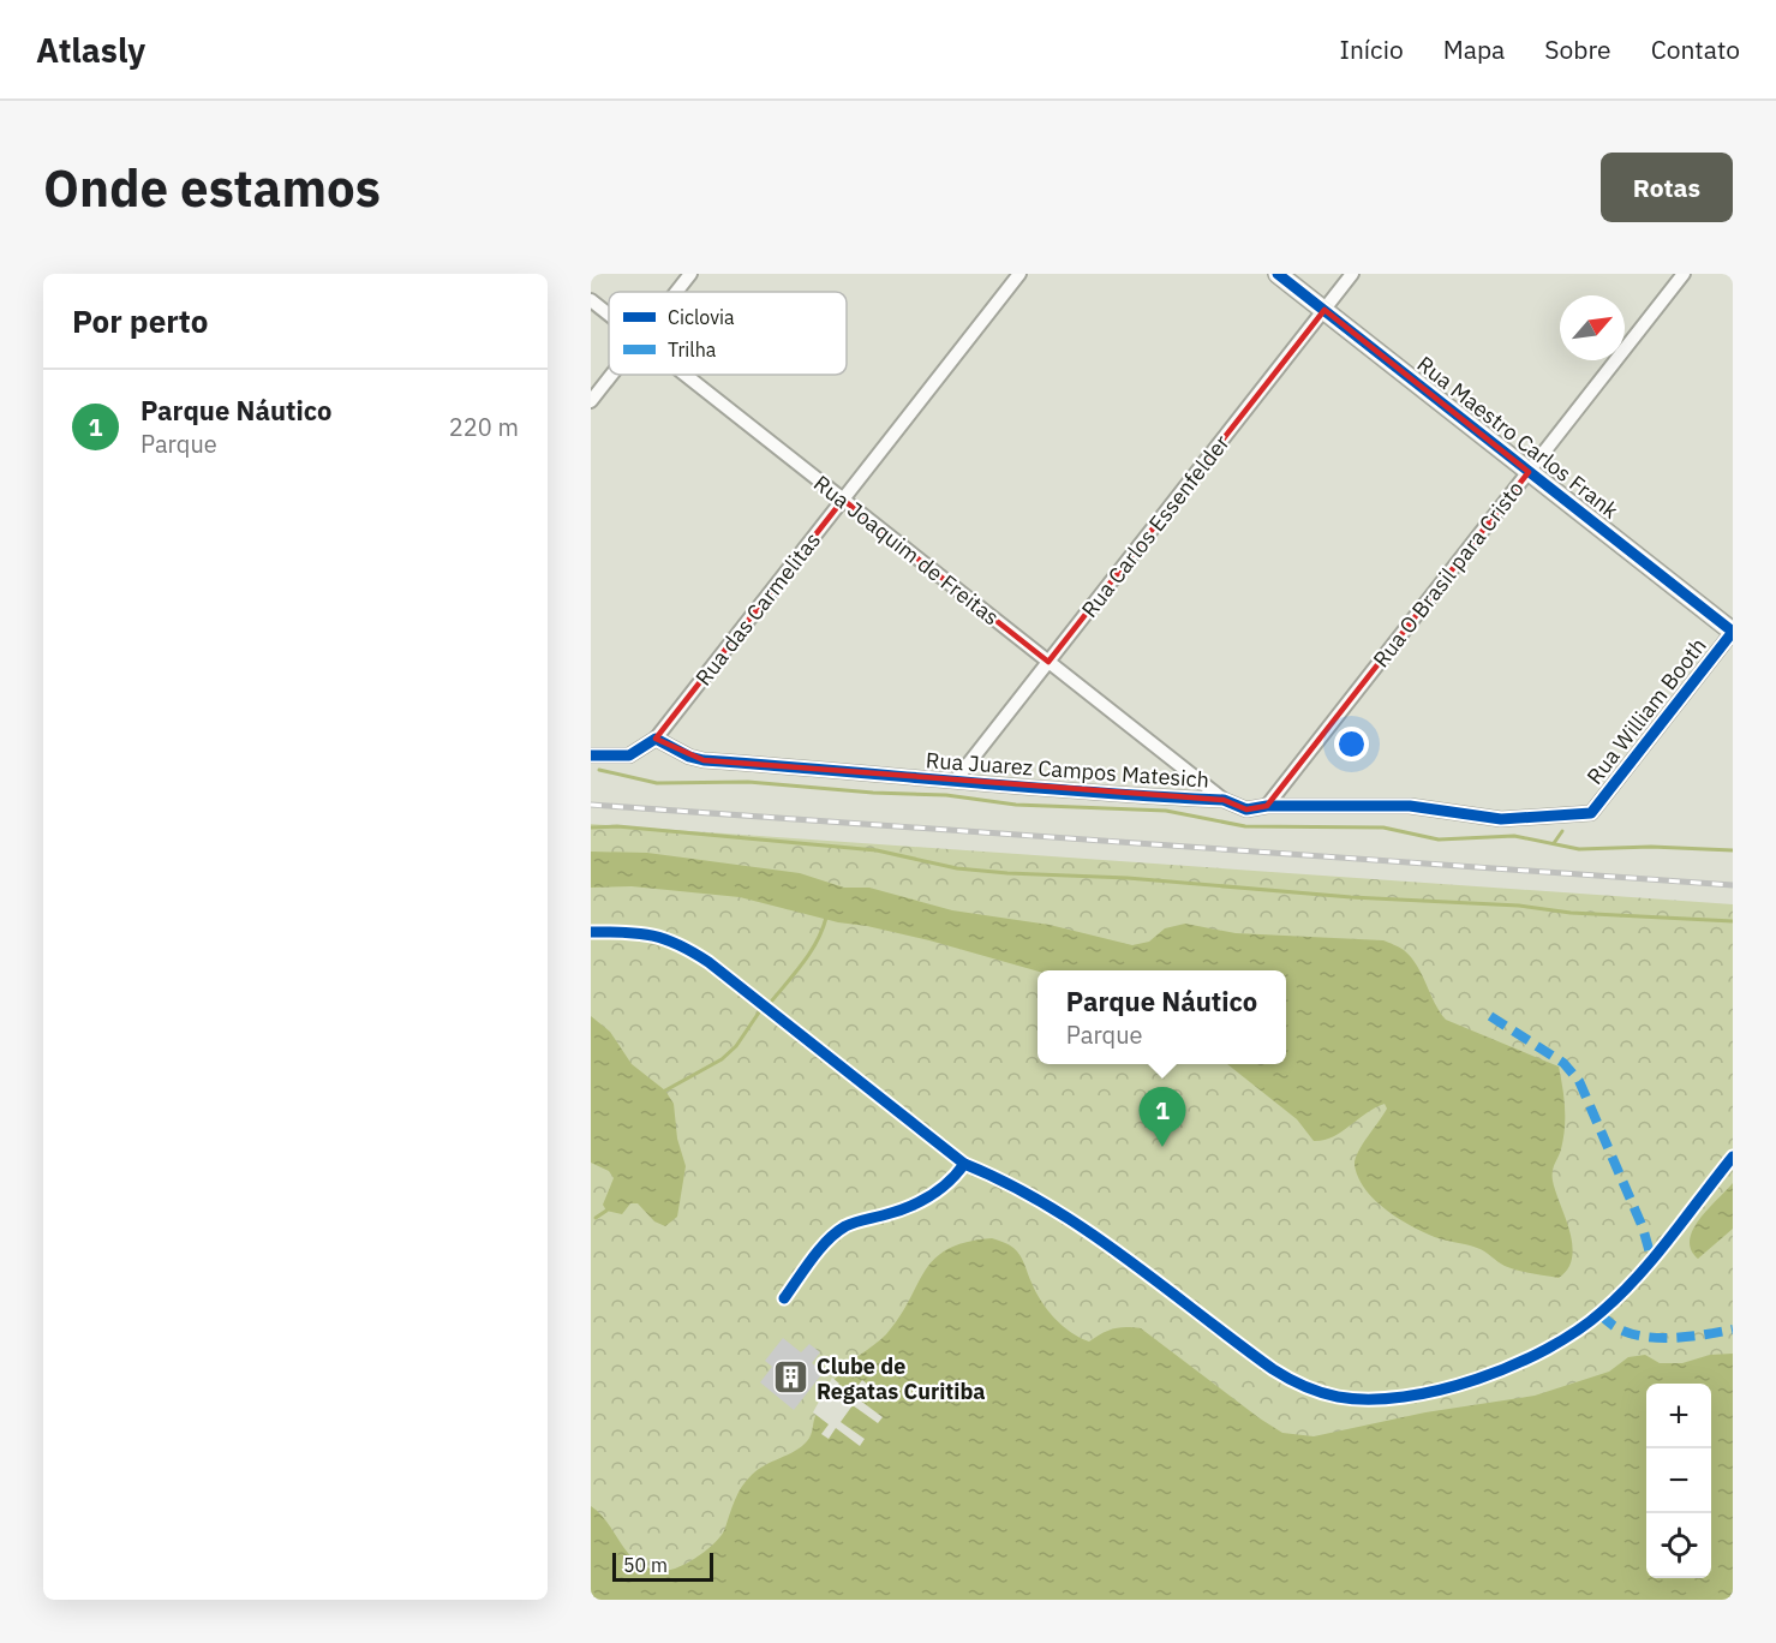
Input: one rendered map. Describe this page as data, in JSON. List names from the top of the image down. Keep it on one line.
{"streets":{"street":["Rua Maestro Carlos Frank","Rua Carlos Essenfelder","Rua Joaquim de Freitas","Rua O Brasil para Cristo","Rua das Carmelitas","Rua William Booth","Rua Juarez Campos Matesich"]},"crossings":[["Rua Maestro Carlos Frank","Rua Carlos Essenfelder"],["Rua Maestro Carlos Frank","Rua O Brasil para Cristo"],["Rua Maestro Carlos Frank","Rua William Booth"],["Rua Carlos Essenfelder","Rua Joaquim de Freitas"],["Rua Carlos Essenfelder","Rua Juarez Campos Matesich"],["Rua Joaquim de Freitas","Rua das Carmelitas"],["Rua Joaquim de Freitas","Rua Juarez Campos Matesich"],["Rua O Brasil para Cristo","Rua Juarez Campos Matesich"],["Rua das Carmelitas","Rua Juarez Campos Matesich"],["Rua William Booth","Rua Juarez Campos Matesich"]],"places":{"building":["Clube de Regatas Curitiba"]},"legend":["Ciclovia","Trilha"],"scale_bar":"50 m","north":"top right","page":{"header":"Atlasly","nav":["Início","Mapa","Sobre","Contato"],"buttons":"Rotas","title":"Onde estamos","heading":"Por perto","list":[{"mark":"1","name":"Parque Náutico","note":"Parque","value":"220 m"}],"popup":["Parque Náutico","Parque"],"pins":"1","map_buttons":["+","−"],"scale":"50 m"}}
